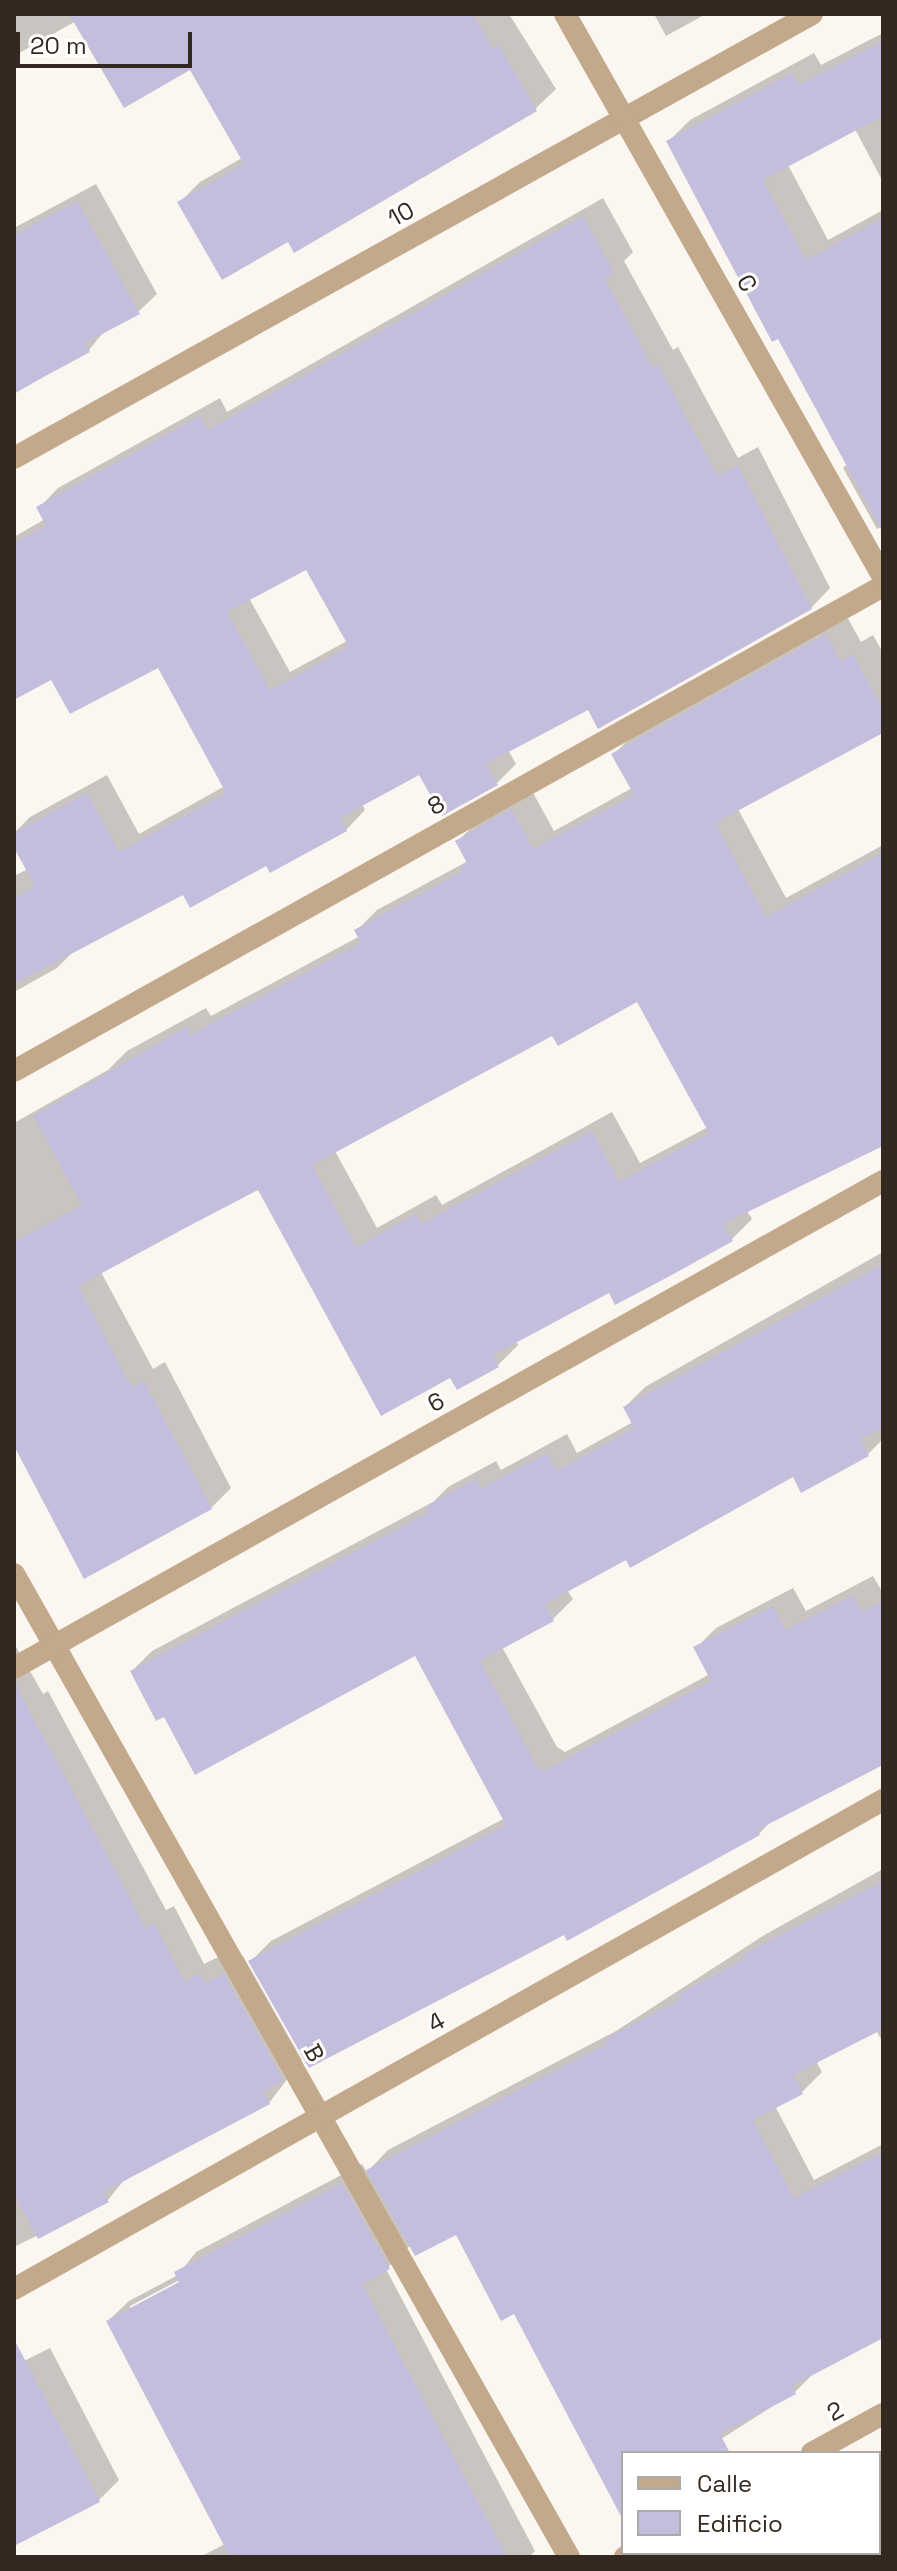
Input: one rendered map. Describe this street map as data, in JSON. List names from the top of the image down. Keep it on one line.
{"streets":{"street":["10","C","8","6","4","B","2"]},"crossings":[["10","C"],["6","B"],["4","B"]],"legend":["Calle","Edificio"],"scale_bar":"20 m"}
